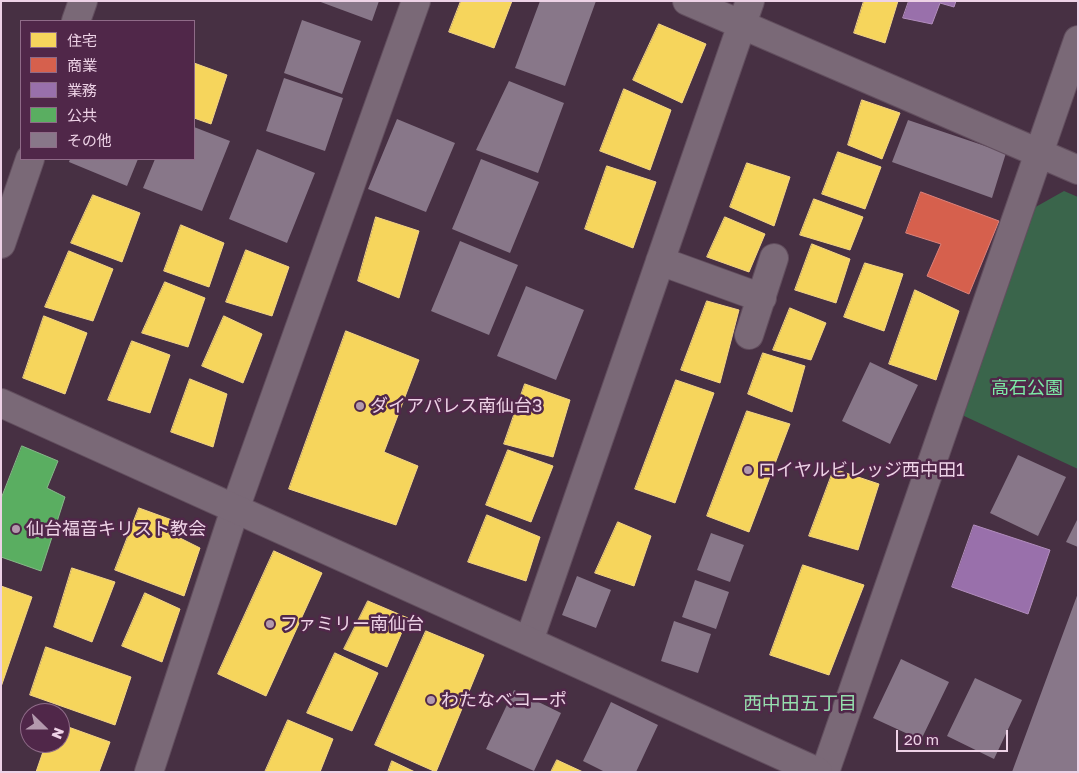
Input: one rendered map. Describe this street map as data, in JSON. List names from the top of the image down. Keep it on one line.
{"districts":["西中田五丁目"],"parks":["高石公園"],"places":["ダイアパレス南仙台3","ロイヤルビレッジ西中田1","仙台福音キリスト教会","ファミリー南仙台","わたなべコーポ"],"legend":["住宅","商業","業務","公共","その他"],"scale_bar":"20 m","north":"right"}
